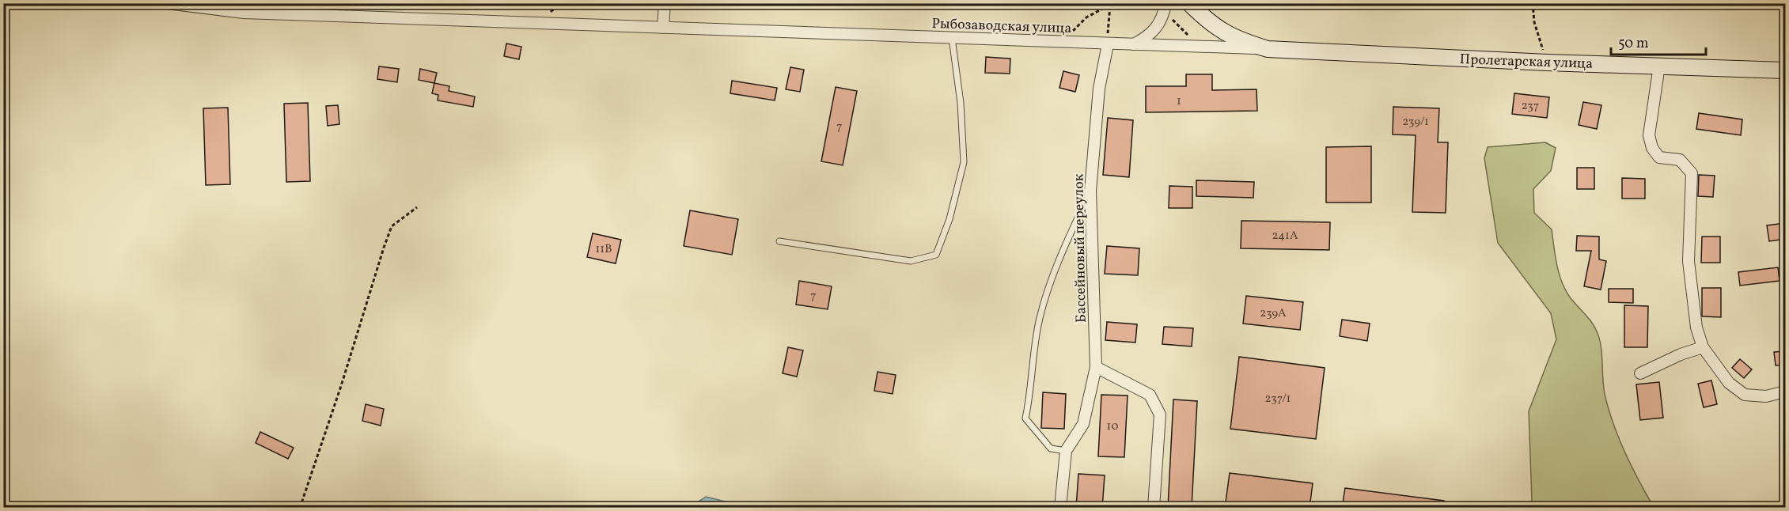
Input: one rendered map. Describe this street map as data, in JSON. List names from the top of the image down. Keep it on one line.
{"streets":{"main road":["Пролетарская улица"],"street":["Рыбозаводская улица","Бассейновый переулок"]},"crossings":[["Рыбозаводская улица","Пролетарская улица"],["Рыбозаводская улица","Бассейновый переулок"]],"house_numbers":["1","237","239/1","7","241А","11В","7","239A","237/1","10"],"scale_bar":"50 m"}
